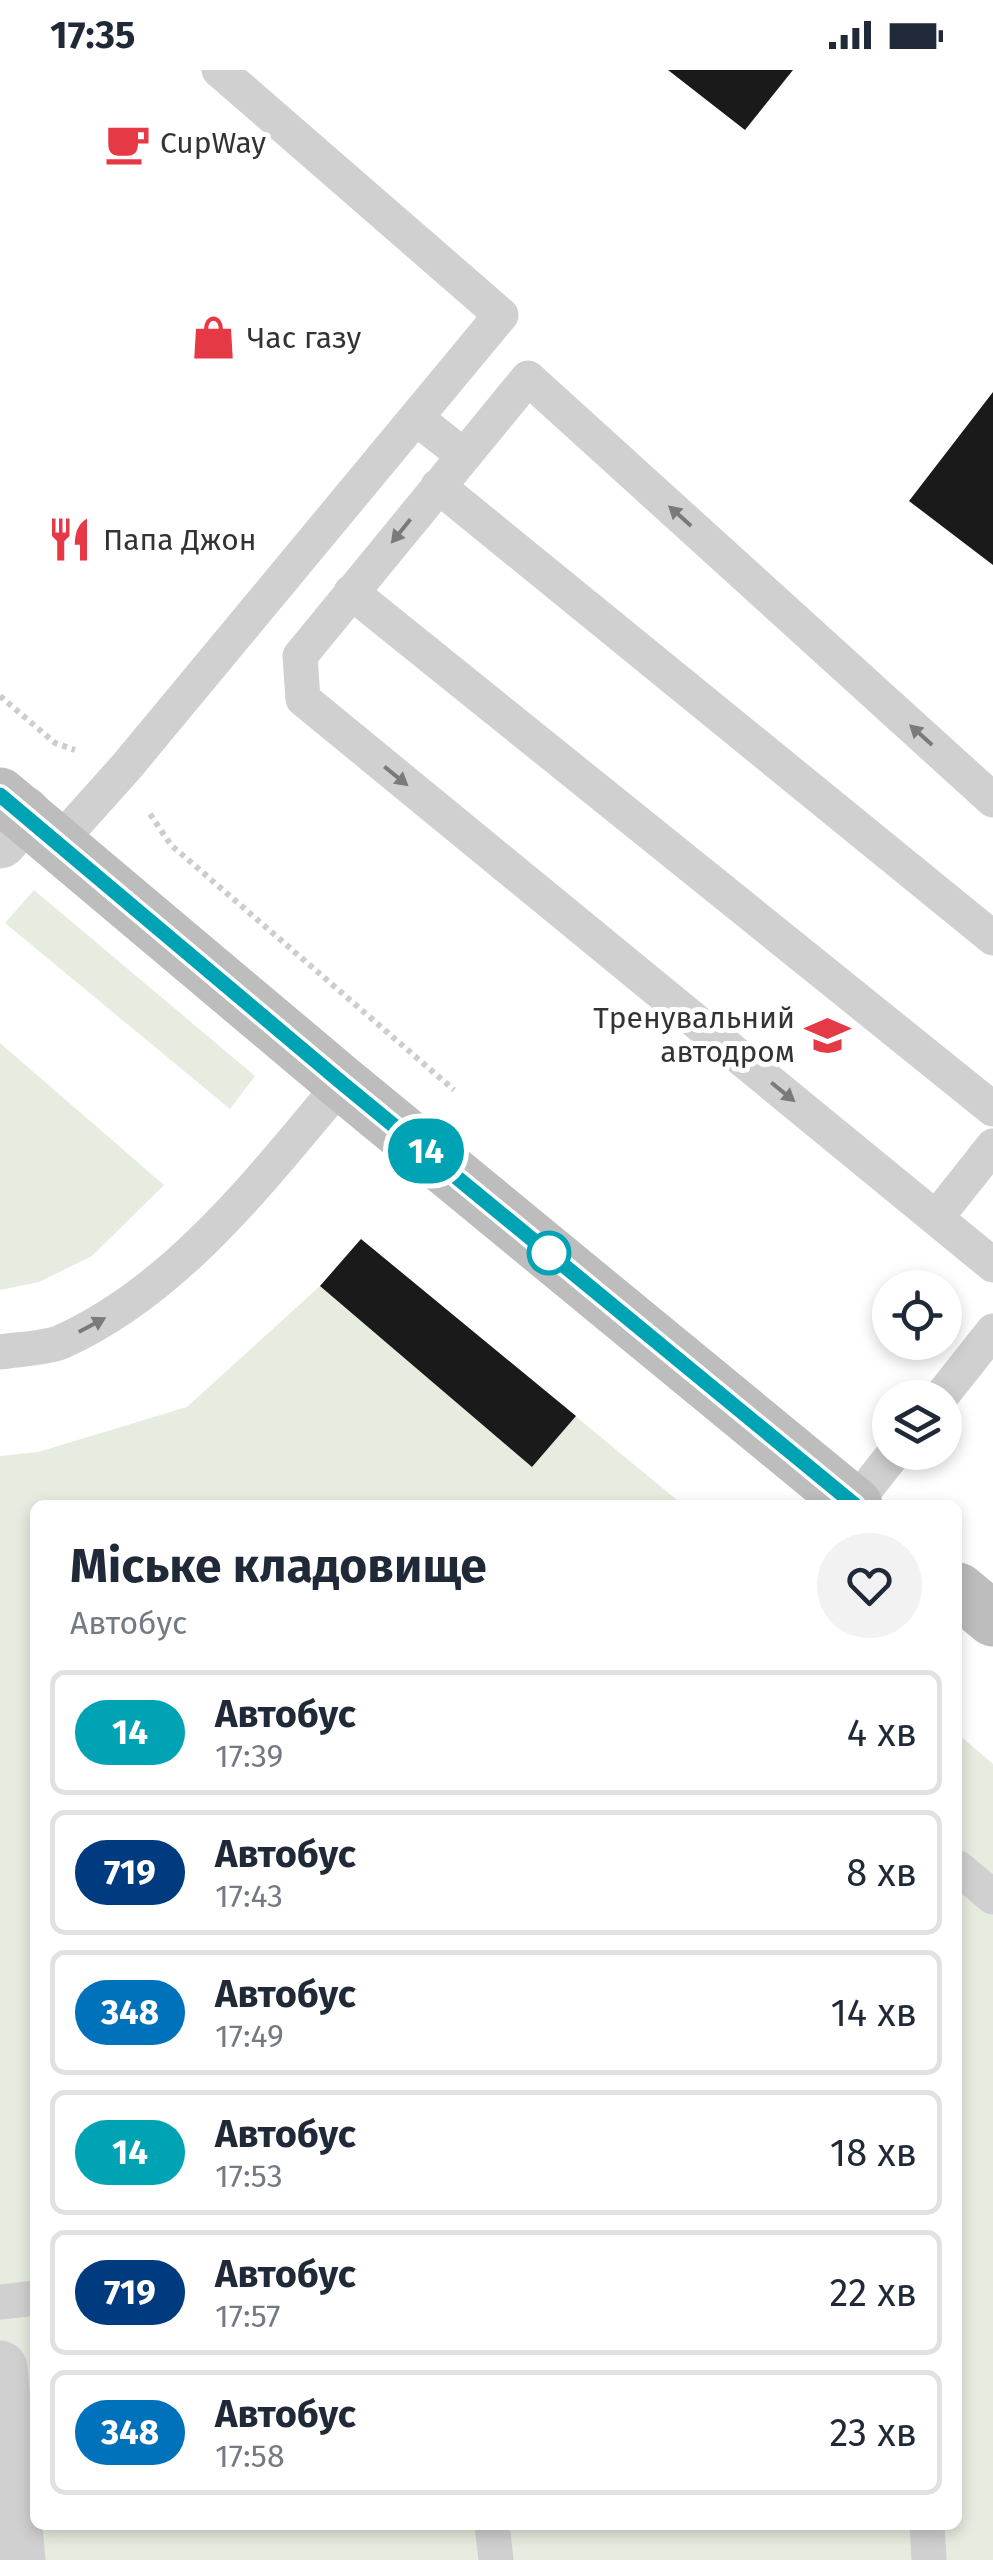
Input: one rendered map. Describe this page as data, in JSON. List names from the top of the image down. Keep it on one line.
{"places":{"cafe":["CupWay"],"shop":["Час газу"],"restaurant":["Папа Джон"],"school or university":["Тренувальний автодром"]},"lines":["bus line 14"],"page":{"status":"17:35","on_map":"14","heading":["Міське кладовище","Автобус"],"list":[{"mark":"14","name":"Автобус","note":"17:39","value":"4 хв"},{"mark":"719","name":"Автобус","note":"17:43","value":"8 хв"},{"mark":"348","name":"Автобус","note":"17:49","value":"14 хв"},{"mark":"14","name":"Автобус","note":"17:53","value":"18 хв"},{"mark":"719","name":"Автобус","note":"17:57","value":"22 хв"},{"mark":"348","name":"Автобус","note":"17:58","value":"23 хв"}]}}
